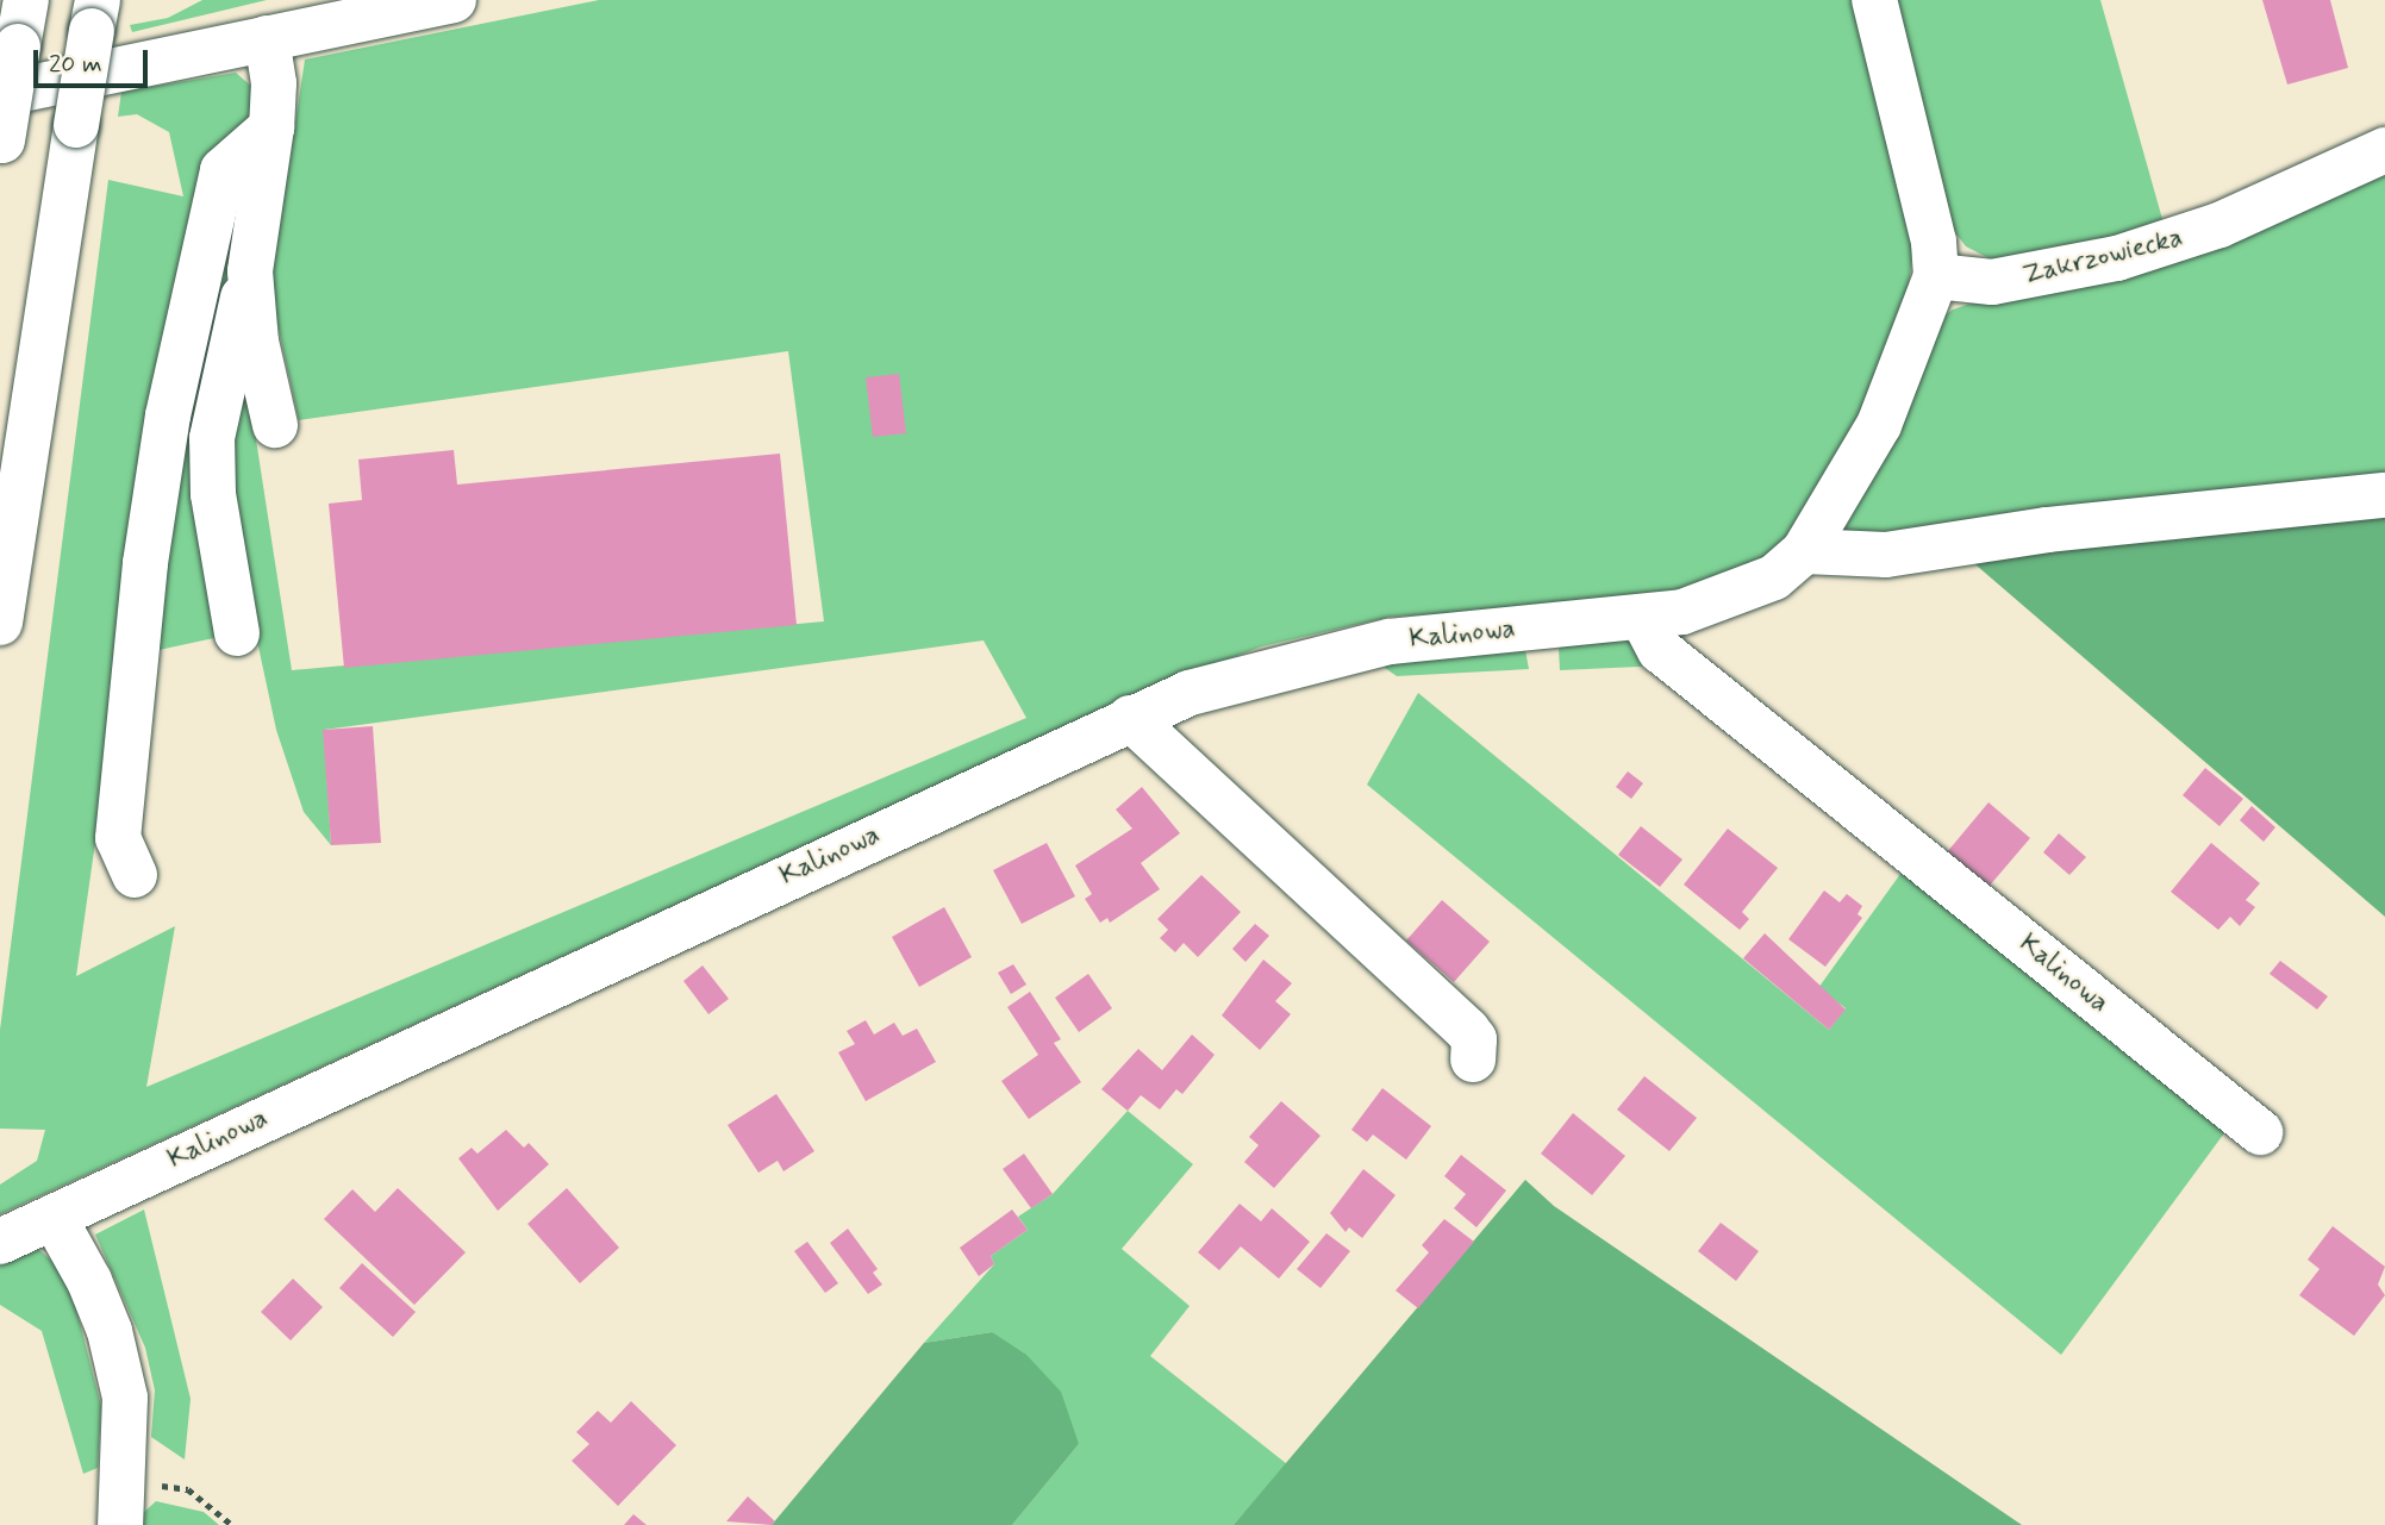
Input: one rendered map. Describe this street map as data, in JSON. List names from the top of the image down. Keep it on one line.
{"streets":{"main road":["Zakrzowiecka","Kalinowa"]},"crossings":[["Zakrzowiecka","Kalinowa"]],"scale_bar":"20 m"}
